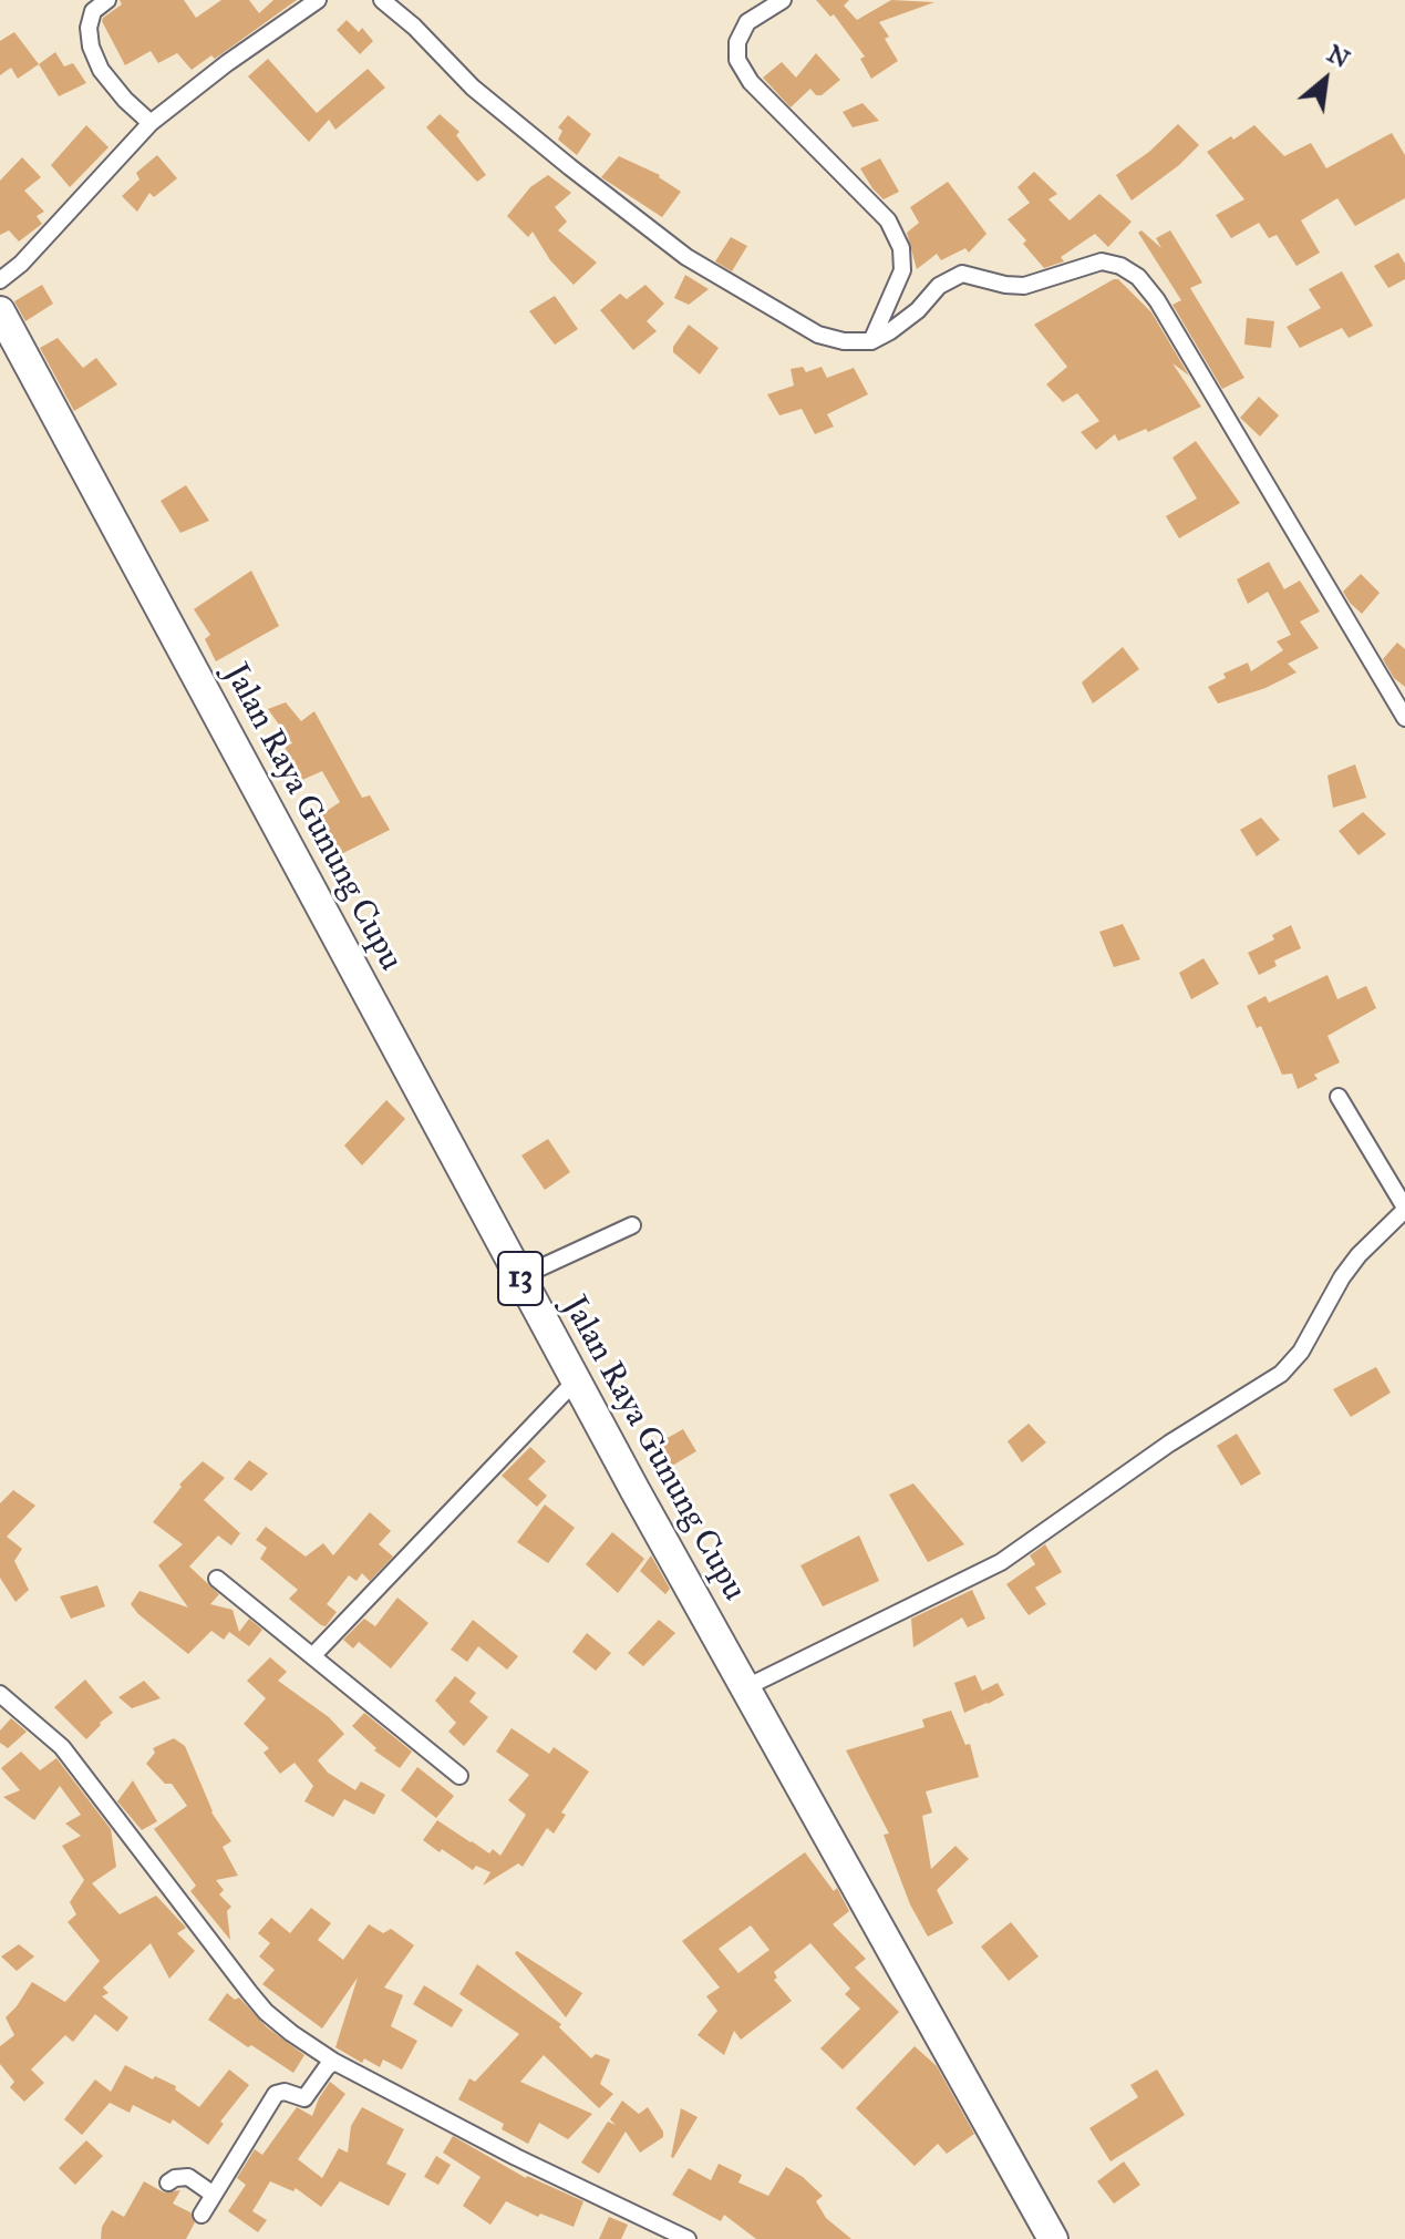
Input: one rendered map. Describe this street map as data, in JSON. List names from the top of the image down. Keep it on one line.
{"streets":{"highway":["Jalan Raya Gunung Cupu","13"]},"north":"top right"}
